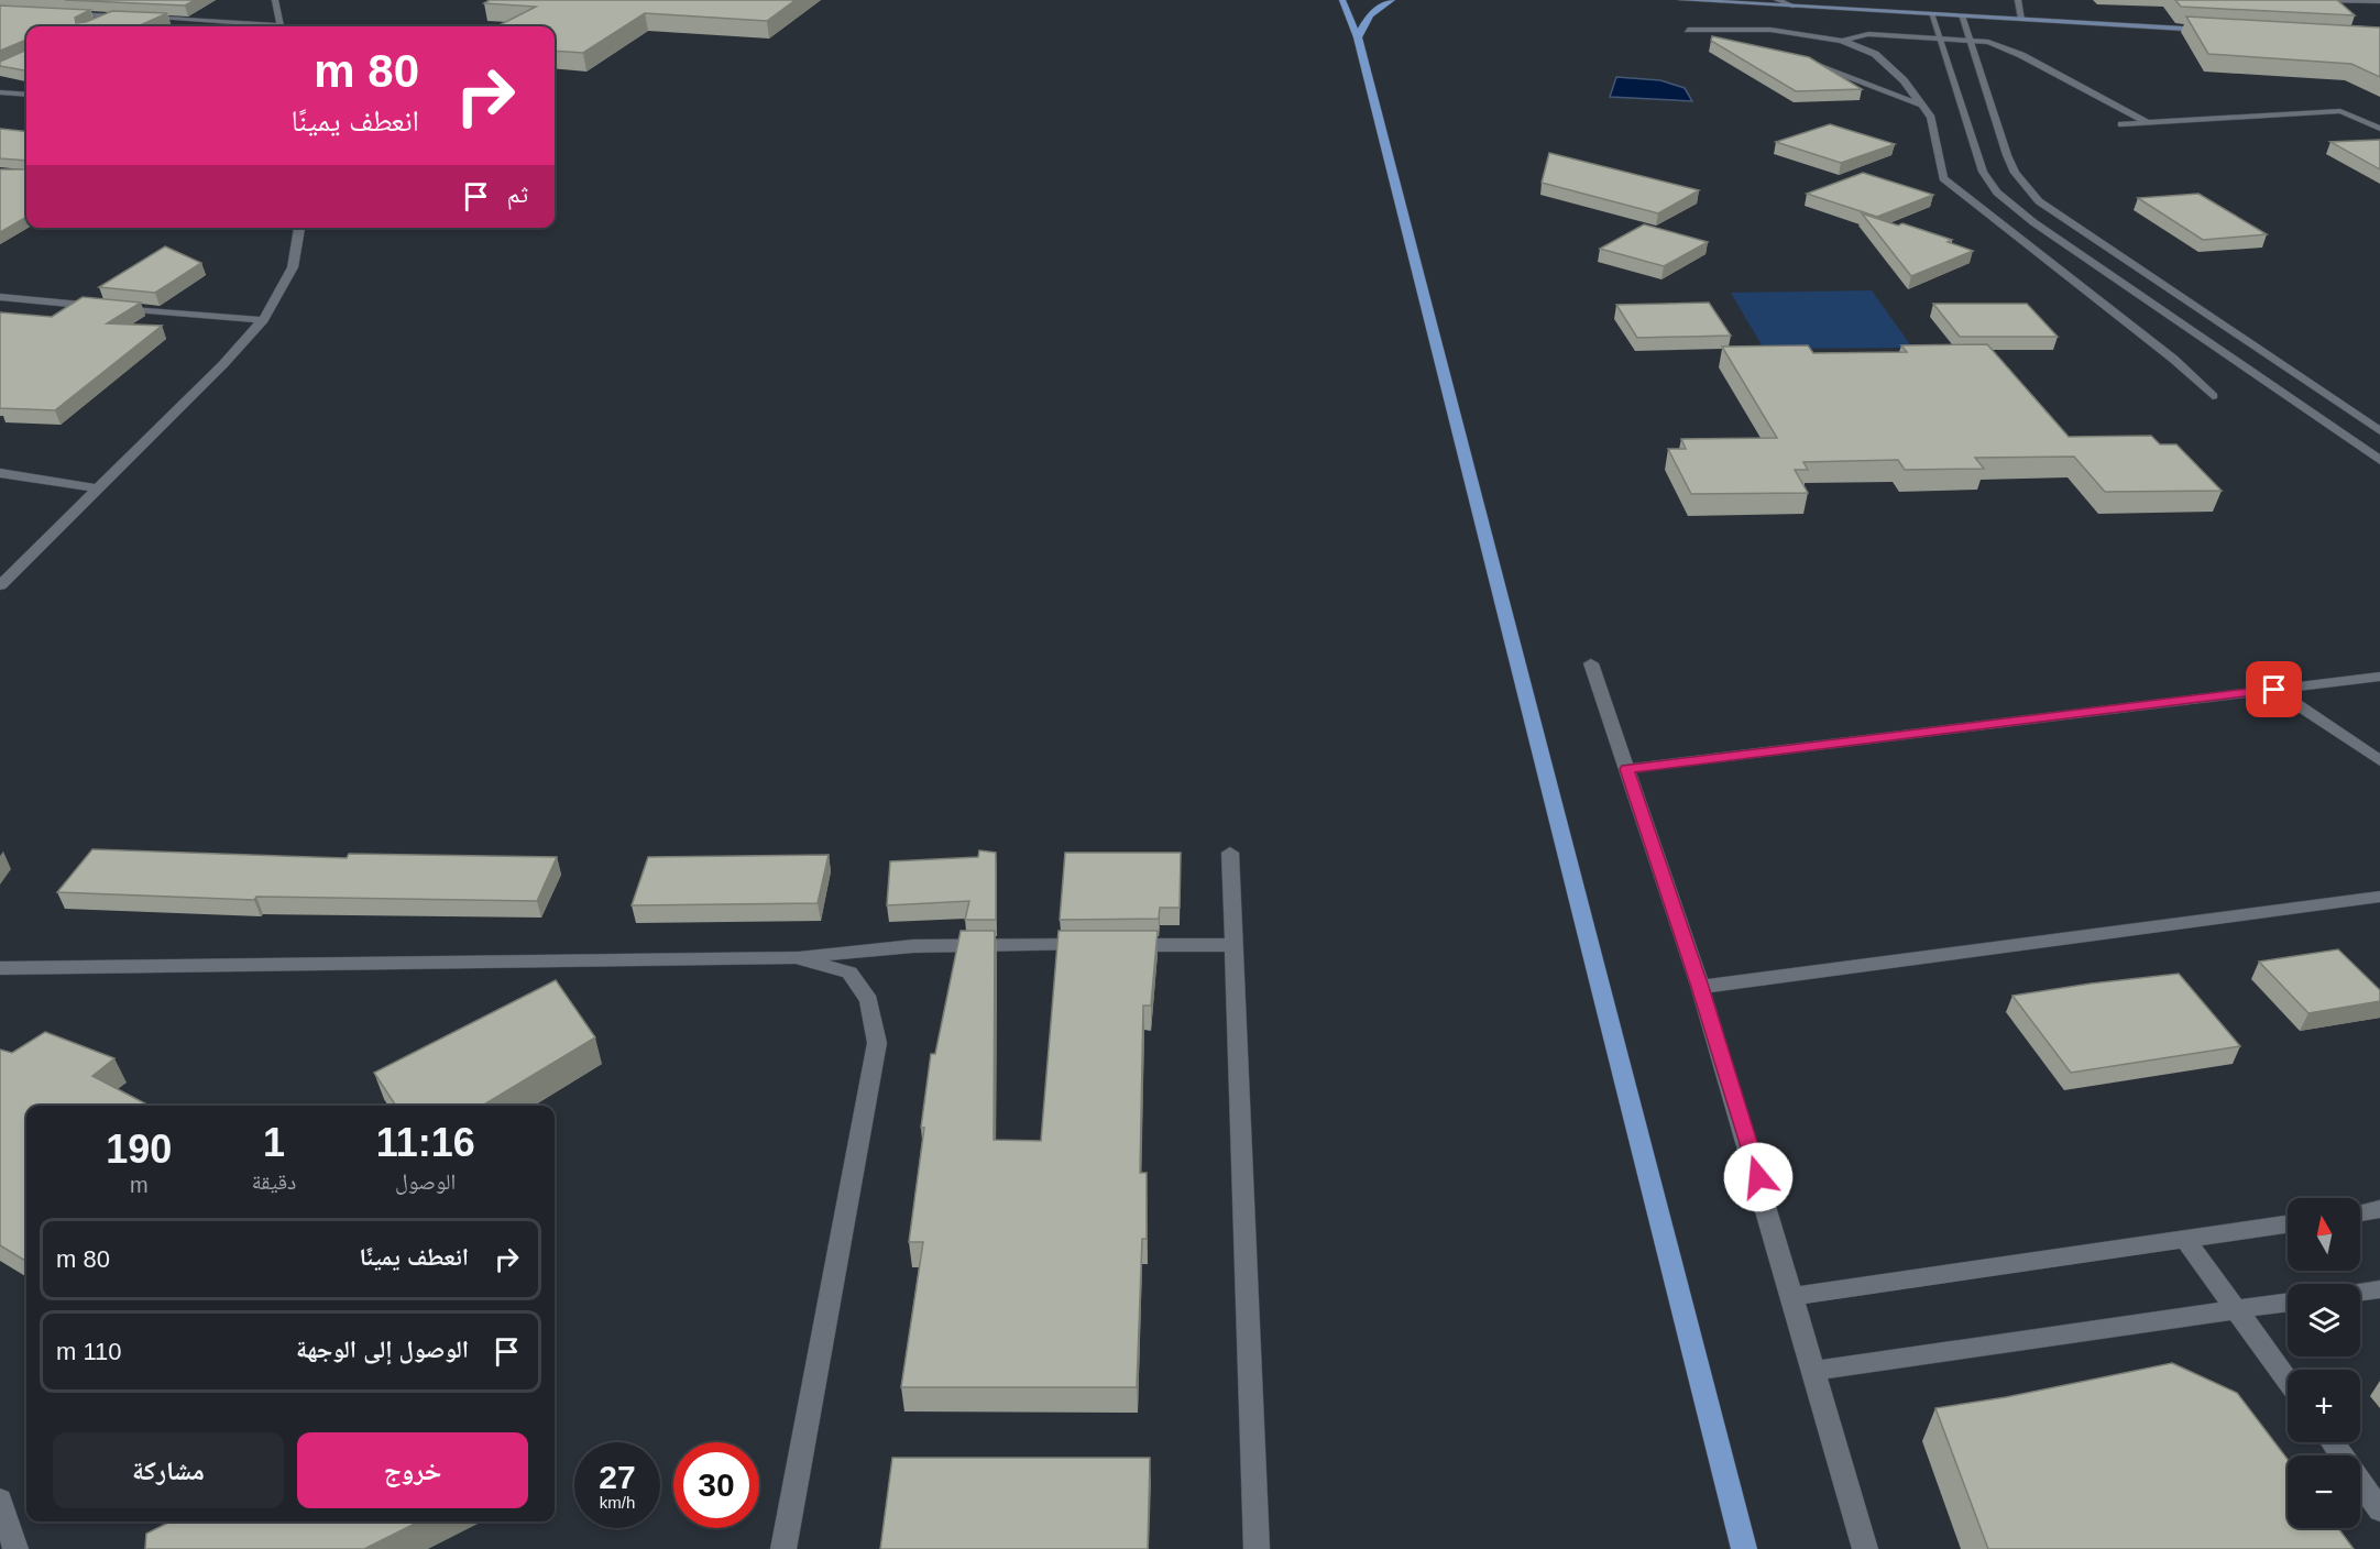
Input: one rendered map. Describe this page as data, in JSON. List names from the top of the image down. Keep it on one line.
{"north":"top","page":{"turn":["80 m","انعطف يمينًا"],"then":"ثم","eta":["11:16","الوصول","1","دقيقة","190","m"],"map_buttons":["+","−"],"list":[{"name":"انعطف يمينًا","value":"80 m"},{"name":"الوصول إلى الوجهة","value":"110 m"}],"buttons":["خروج","مشاركة"],"speed":"27 km/h","limit":"30"}}
